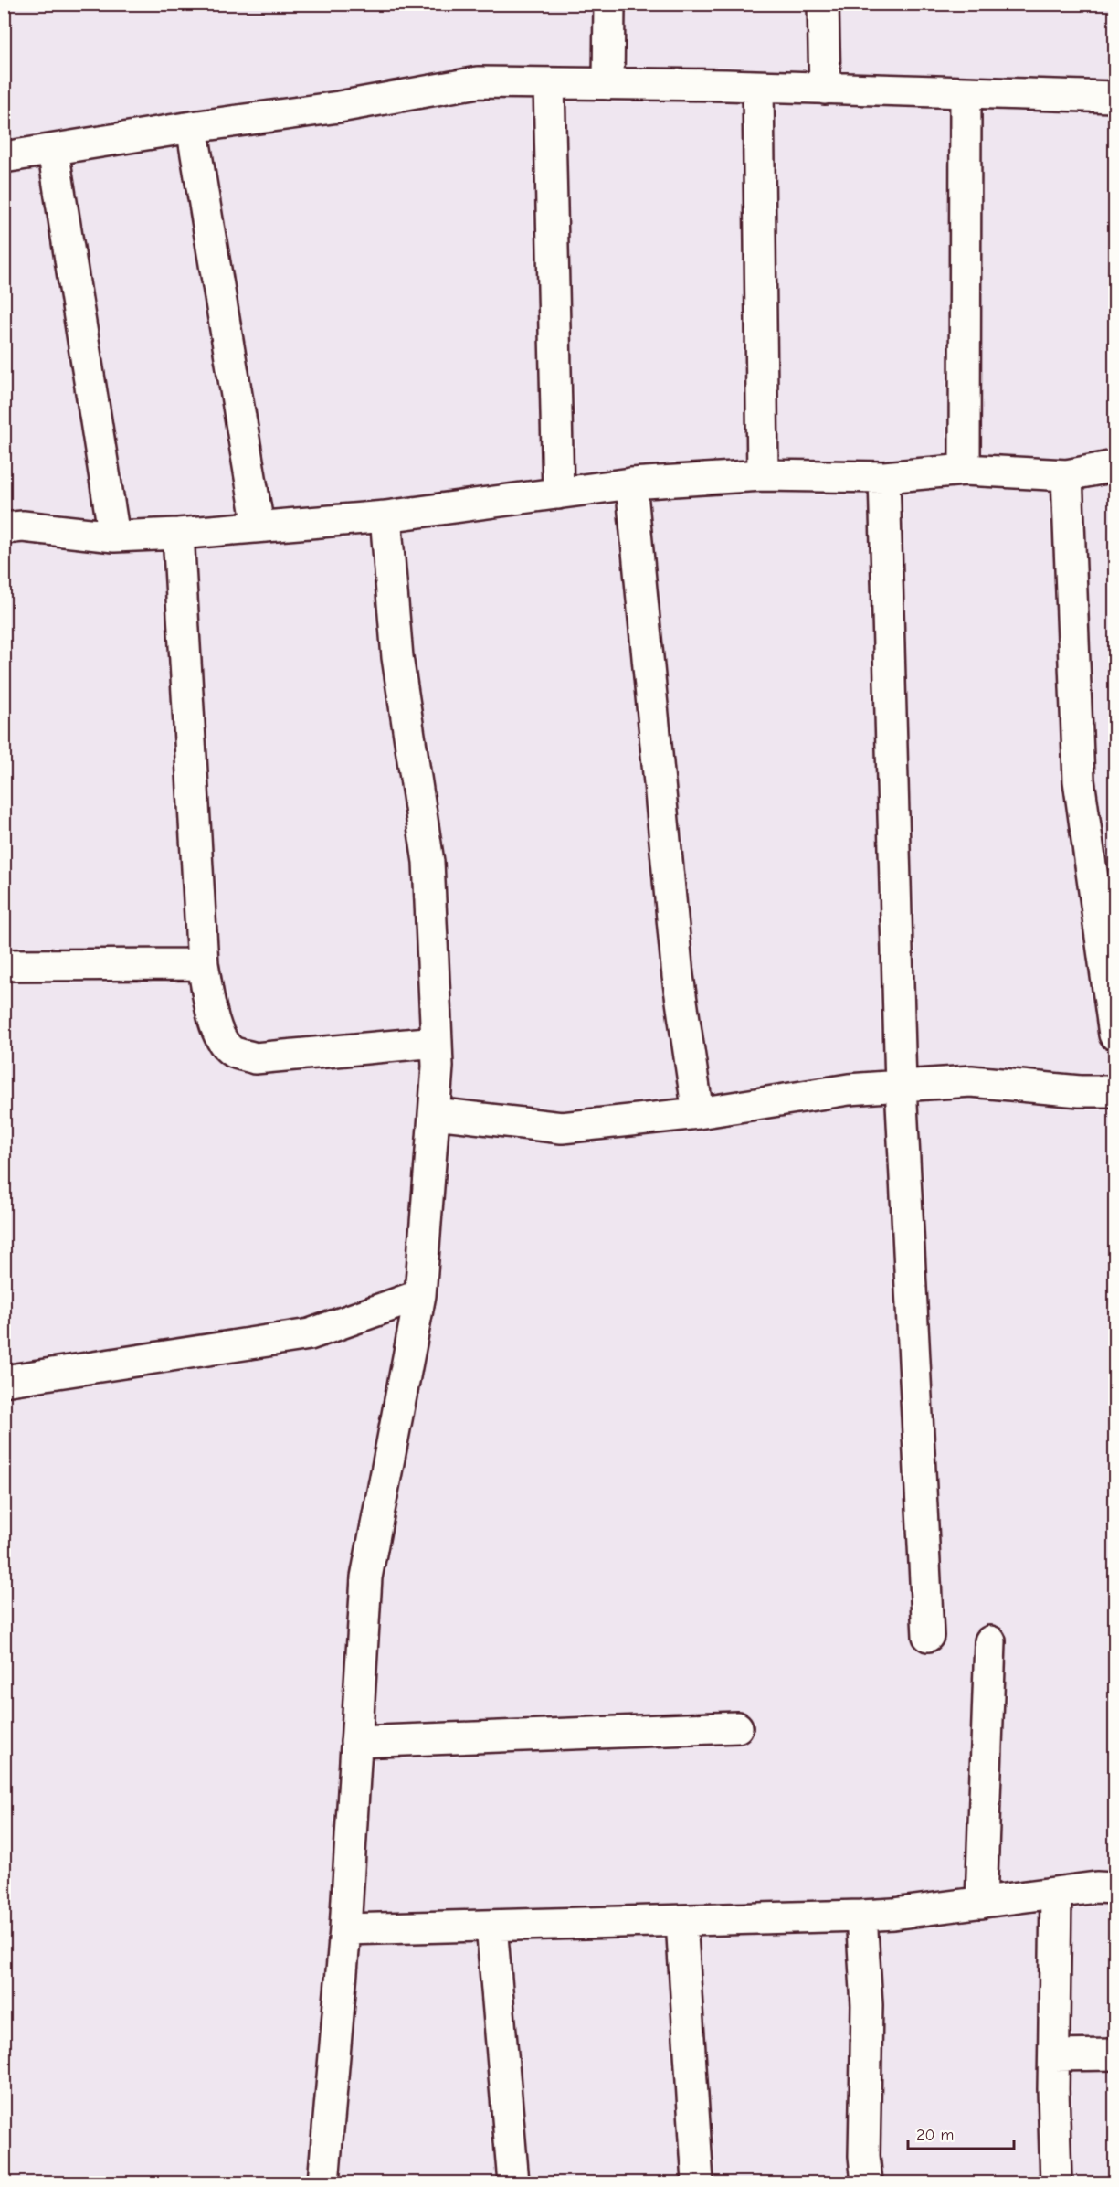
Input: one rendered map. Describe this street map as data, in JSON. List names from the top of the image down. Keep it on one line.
{"scale_bar":"20 m"}
